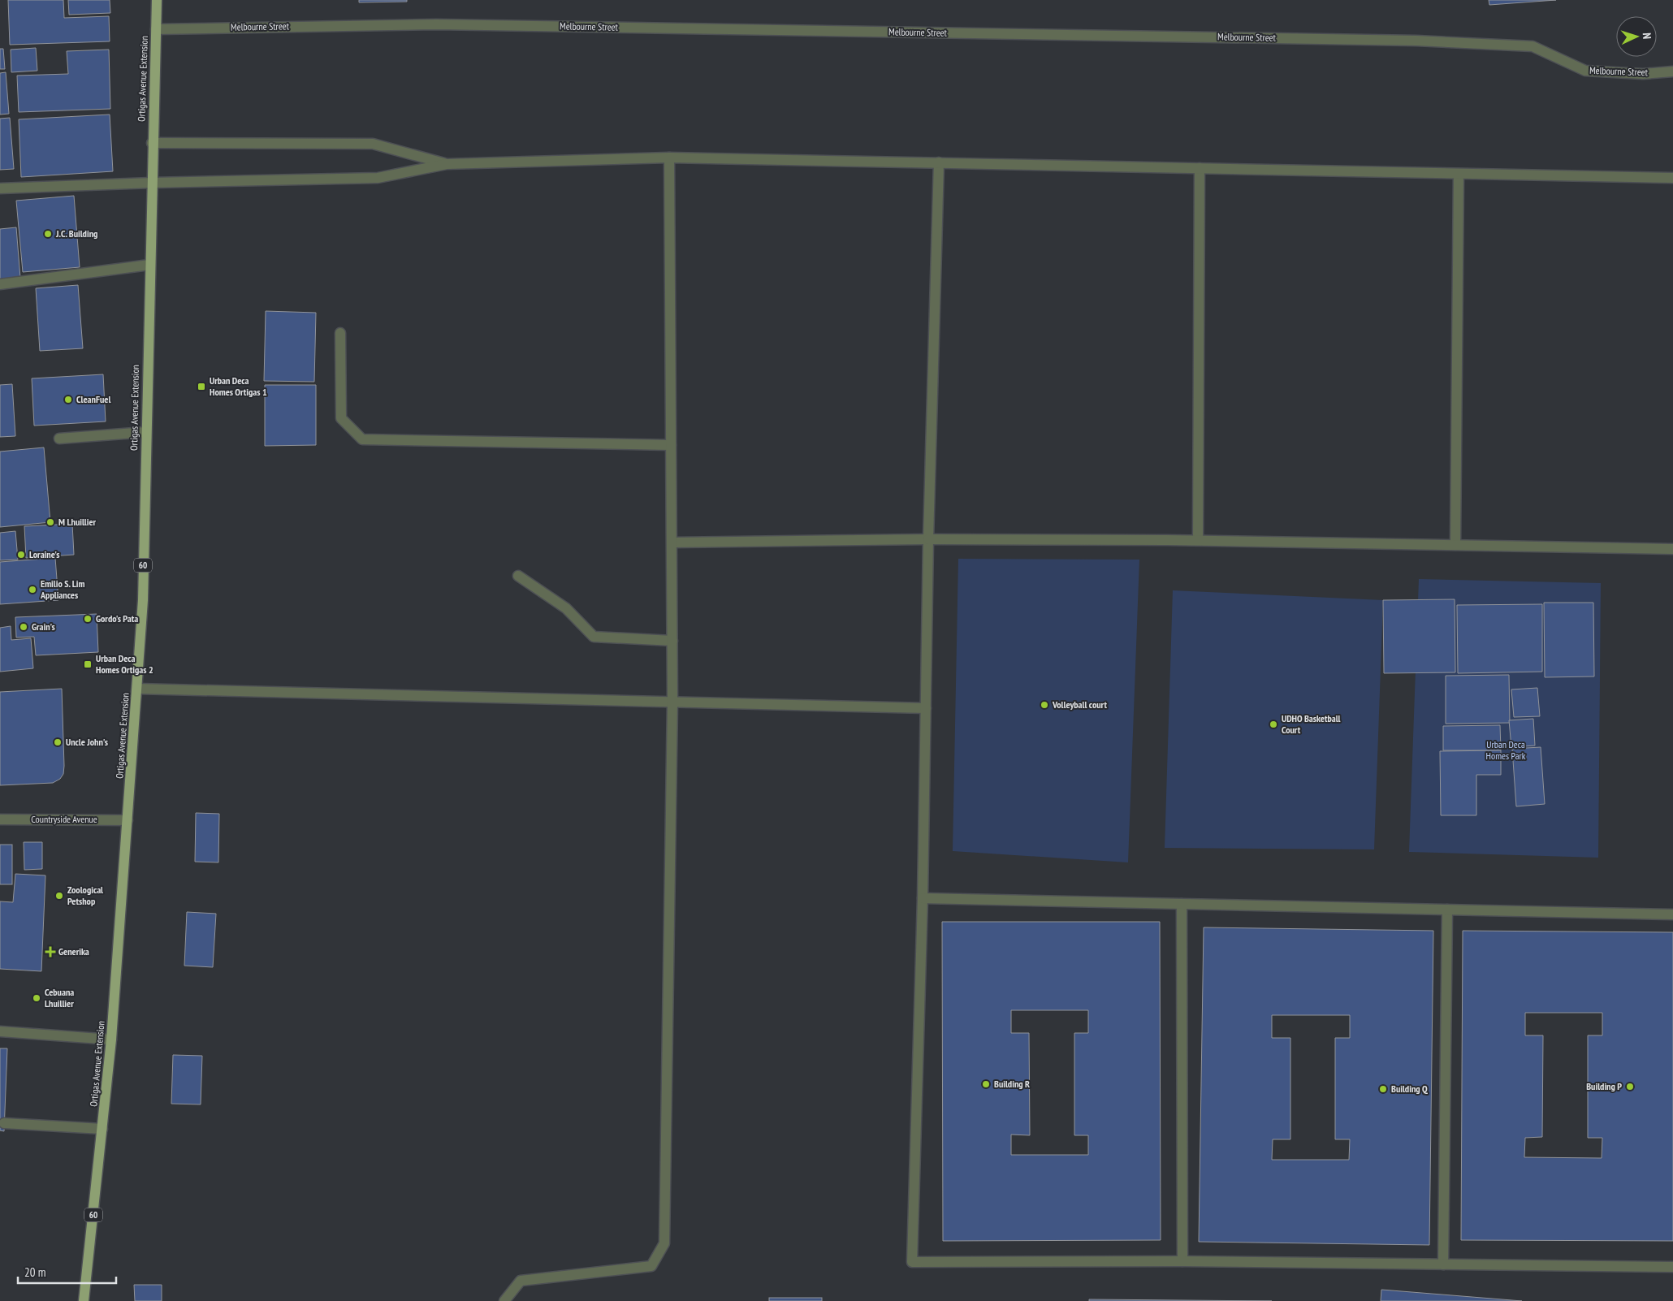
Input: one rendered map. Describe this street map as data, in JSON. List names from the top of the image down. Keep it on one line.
{"streets":{"main road":["Ortigas Avenue Extension","60"],"street":["Melbourne Street","Countryside Avenue"]},"crossings":[["Melbourne Street","Ortigas Avenue Extension"],["Ortigas Avenue Extension","Countryside Avenue"]],"parks":["Urban Deca Homes Park"],"places":{"other":["J.C. Building","CleanFuel","M Lhuillier","Loraine's","Emilio S. Lim Appliances","Gordo's Pata","Grain's","Volleyball court","UDHO Basketball Court","Uncle John's","Zoological Petshop","Cebuana Lhuillier","Building R","Building P","Building Q"],"transit":["Urban Deca Homes Ortigas 1","Urban Deca Homes Ortigas 2"],"health":["Generika"]},"scale_bar":"20 m","north":"right"}
